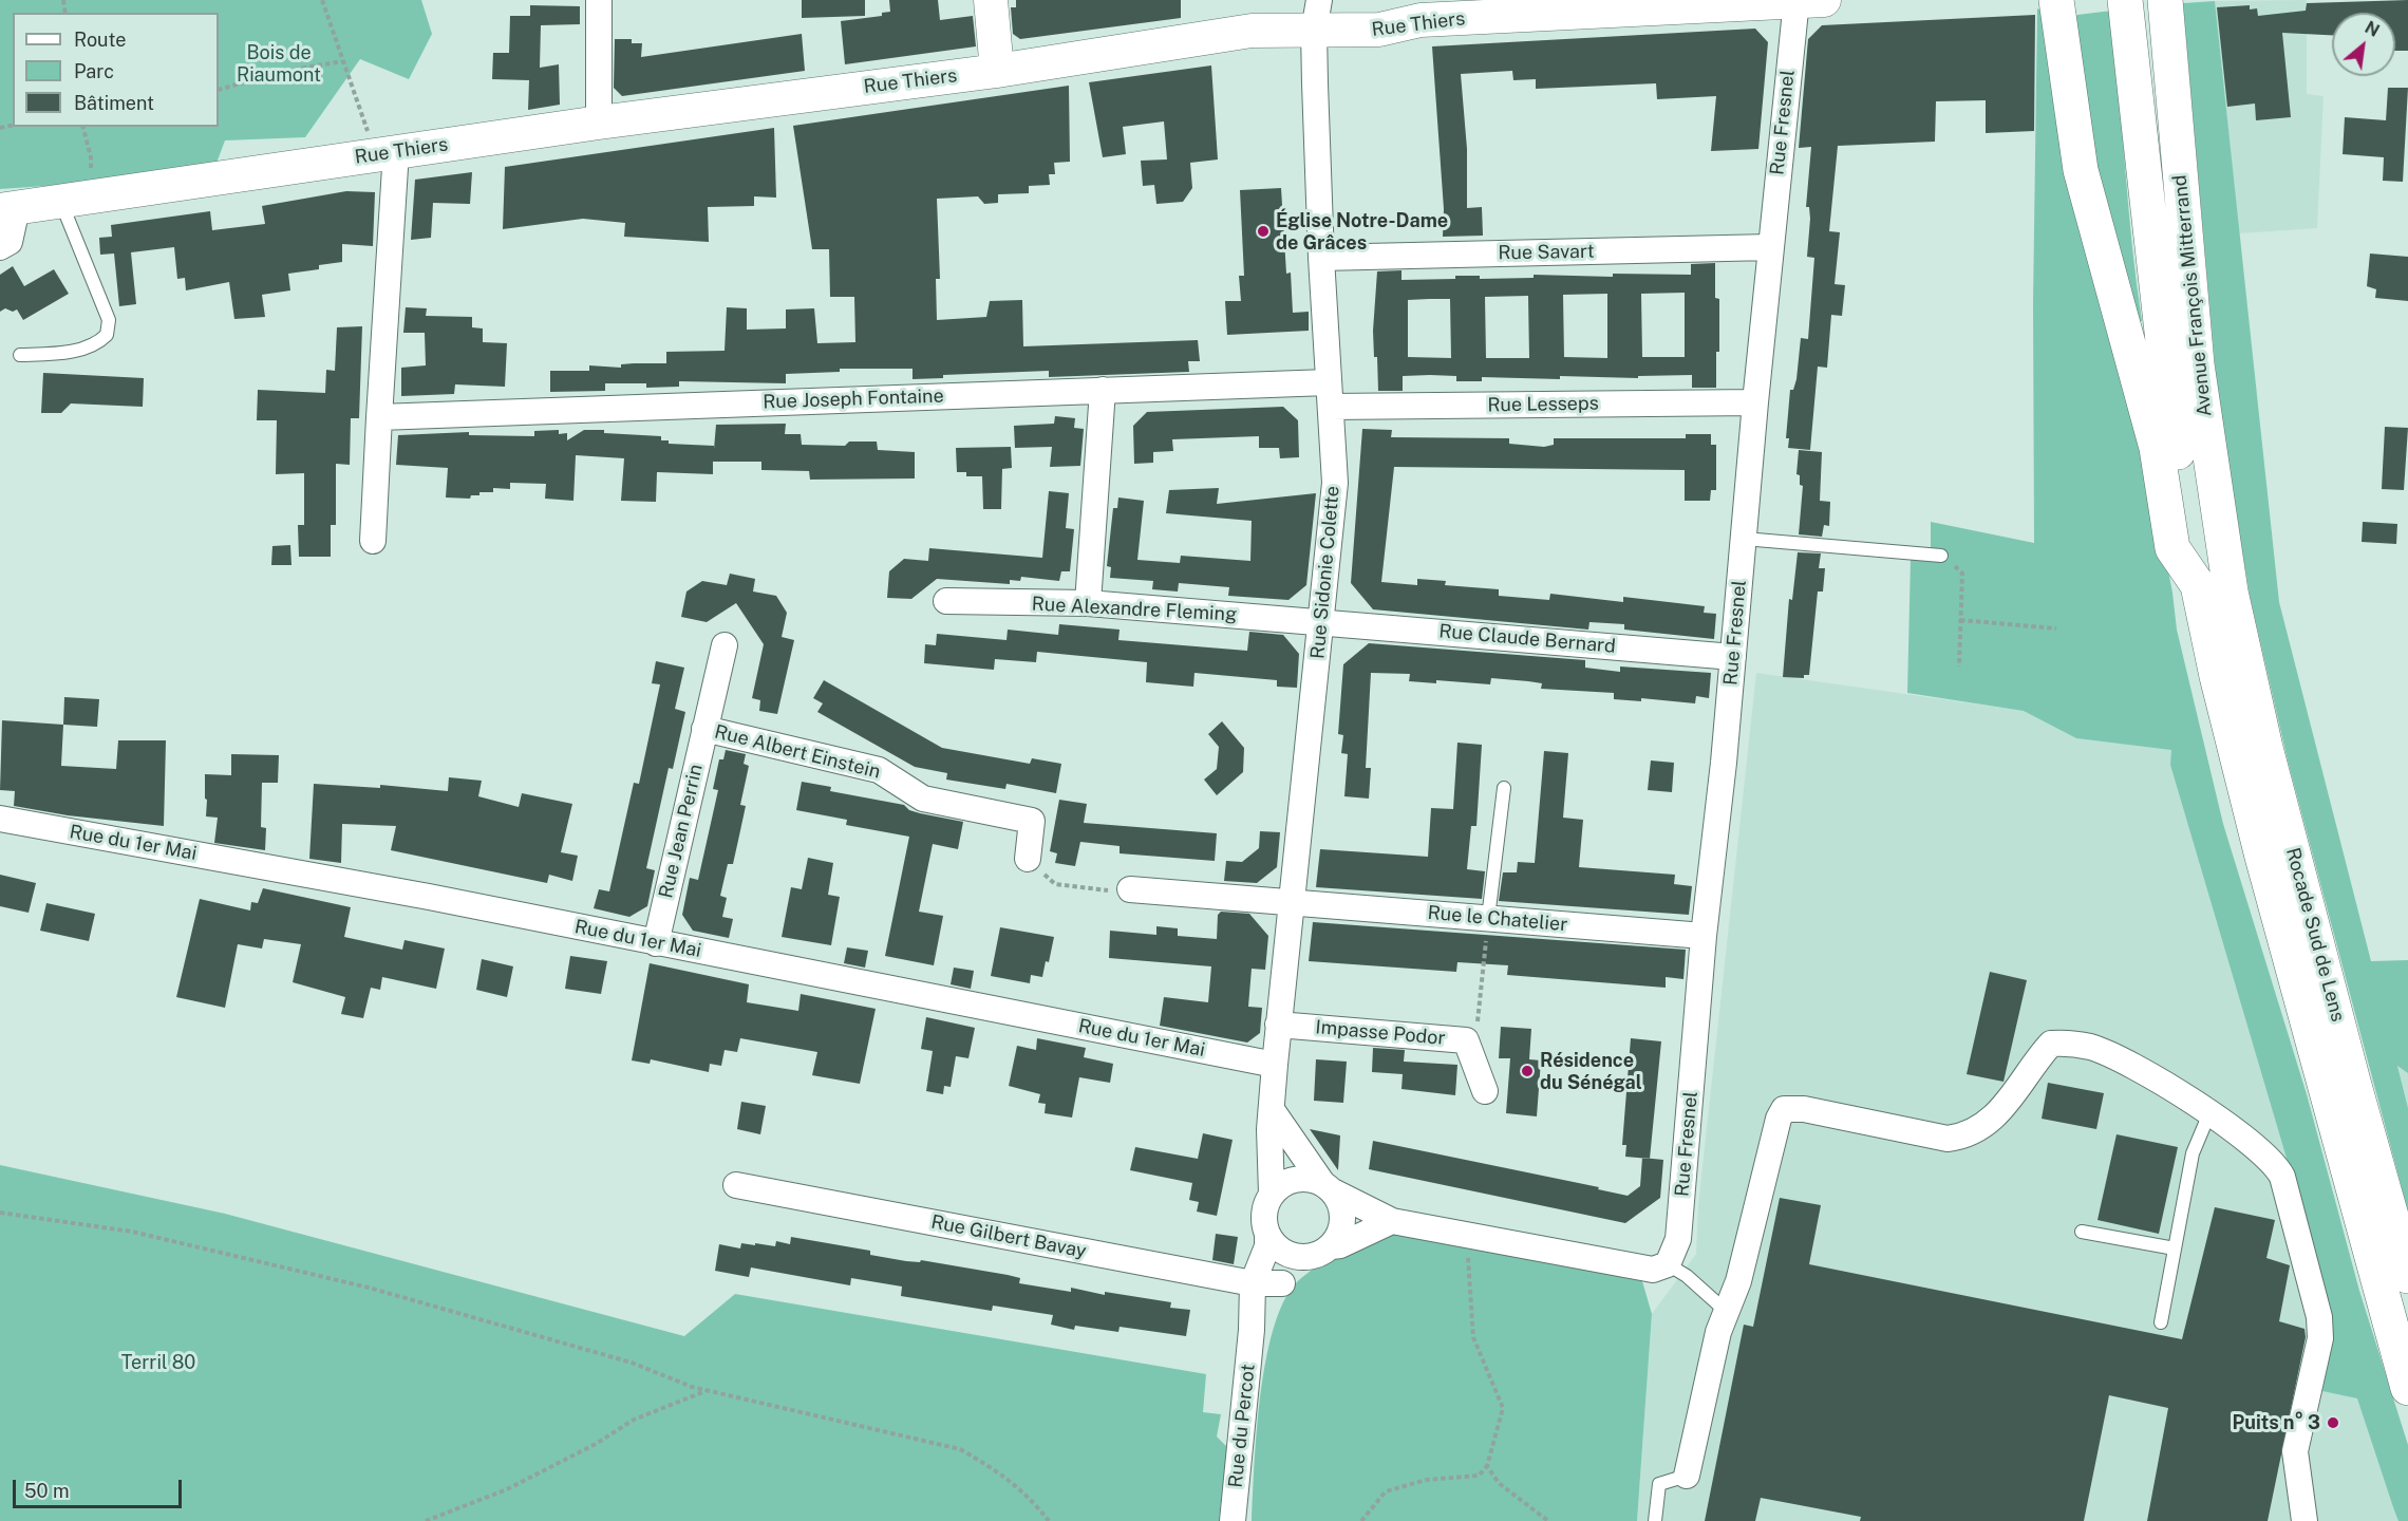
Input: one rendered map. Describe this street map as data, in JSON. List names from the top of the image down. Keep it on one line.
{"streets":{"highway":["Avenue François Mitterrand","Rocade Sud de Lens"],"street":["Rue Thiers","Rue Fresnel","Rue Savart","Rue Joseph Fontaine","Rue Lesseps","Rue Sidonie Colette","Rue Alexandre Fleming","Rue Claude Bernard","Rue Albert Einstein","Rue Jean Perrin","Rue du 1er Mai","Rue le Chatelier","Impasse Podor","Rue Gilbert Bavay","Rue du Percot"]},"crossings":[["Rue Thiers","Rue Fresnel"],["Rue Thiers","Rue Sidonie Colette"],["Rue Fresnel","Rue Savart"],["Rue Fresnel","Rue Lesseps"],["Rue Fresnel","Rue Claude Bernard"],["Rue Fresnel","Rue le Chatelier"],["Rue Savart","Rue Sidonie Colette"],["Avenue François Mitterrand","Rocade Sud de Lens"],["Rue Joseph Fontaine","Rue Lesseps"],["Rue Joseph Fontaine","Rue Sidonie Colette"],["Rue Lesseps","Rue Sidonie Colette"],["Rue Sidonie Colette","Rue Alexandre Fleming"],["Rue Sidonie Colette","Rue Claude Bernard"],["Rue Sidonie Colette","Rue du 1er Mai"],["Rue Sidonie Colette","Rue le Chatelier"],["Rue Sidonie Colette","Impasse Podor"],["Rue Sidonie Colette","Rue du Percot"],["Rue Alexandre Fleming","Rue Claude Bernard"],["Rue Albert Einstein","Rue Jean Perrin"],["Rue Jean Perrin","Rue du 1er Mai"],["Rue Gilbert Bavay","Rue du Percot"]],"parks":["Bois de Riaumont","Terril 80"],"places":["Église Notre-Dame de Grâces","Résidence du Sénégal","Puits n° 3"],"legend":["Route","Parc","Bâtiment"],"scale_bar":"50 m","north":"top right"}
